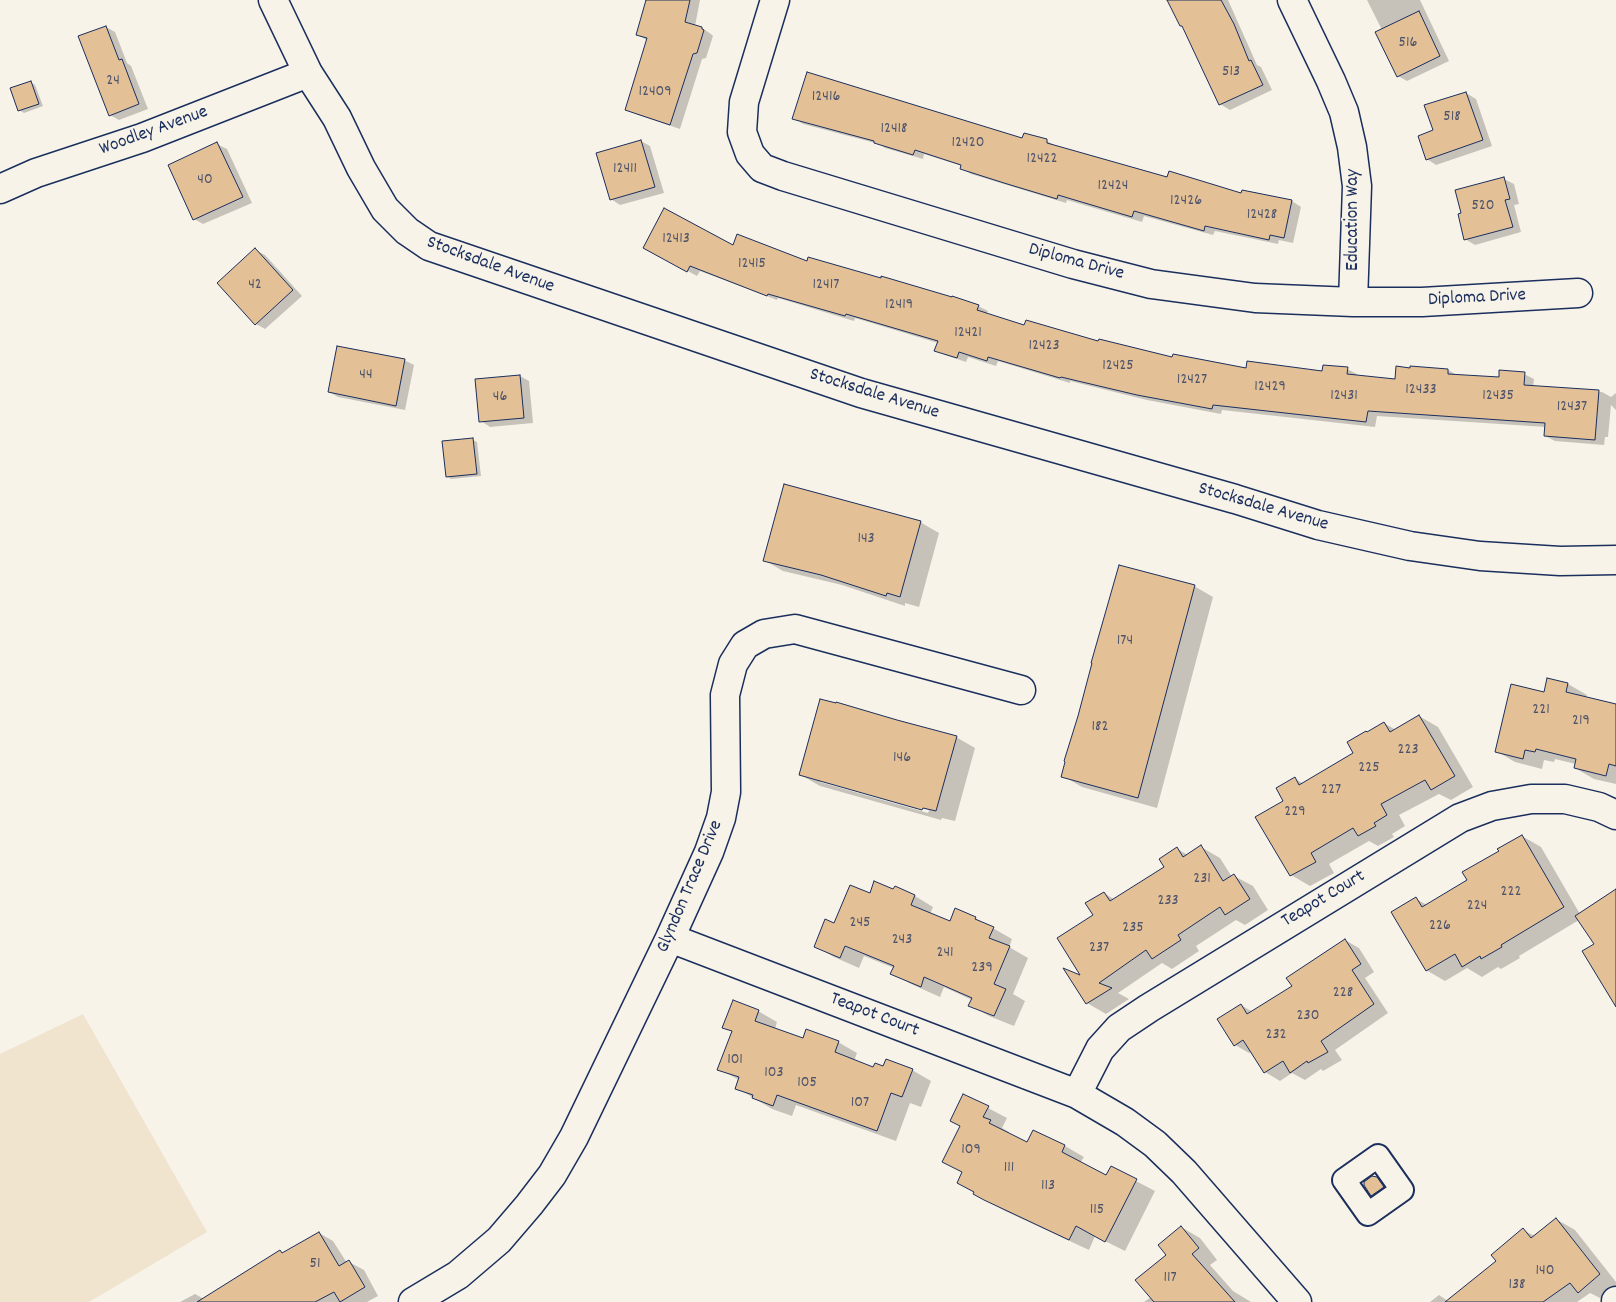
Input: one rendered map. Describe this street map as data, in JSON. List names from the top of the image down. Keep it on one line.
{"streets":{"street":["Woodley Avenue","Education Way","Diploma Drive","Stocksdale Avenue","Glyndon Trace Drive","Teapot Court"]},"crossings":[["Woodley Avenue","Stocksdale Avenue"],["Education Way","Diploma Drive"],["Glyndon Trace Drive","Teapot Court"]],"house_numbers":["516","513","24","12409","12416","518","12418","12420","12422","12411","40","12424","12426","520","12428","12413","12415","42","12417","12419","12421","12423","12425","44","12427","12429","12433","12431","12435","46","12437","143","174","221","219","182","223","146","225","227","229","231","222","233","224","245","226","235","243","237","241","239","228","230","232","101","103","105","107","109","111","113","115","51","140","117","138"]}
